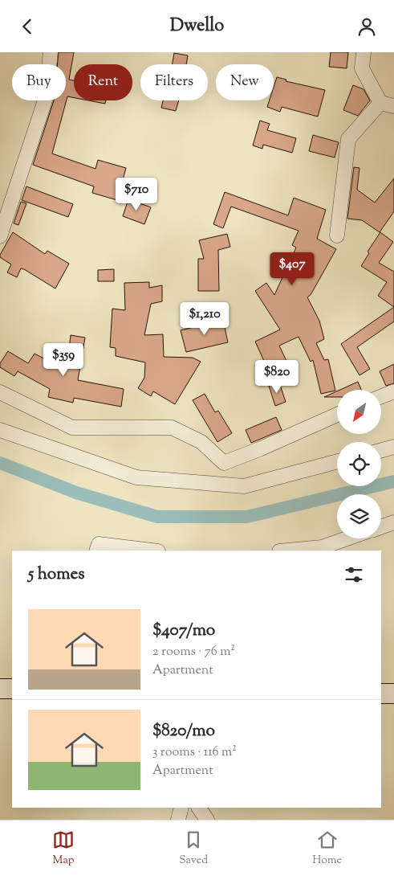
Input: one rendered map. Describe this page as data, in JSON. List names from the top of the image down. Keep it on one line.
{"north":"bottom left","page":{"header":"Dwello","chip":["Buy","Rent","Filters","New"],"price":["$710","$407","$1,210","$359","$820"],"heading":"5 homes","list":[{"name":"$407/mo","note":"2 rooms · 76 m² · Apartment"},{"name":"$820/mo","note":"3 rooms · 116 m² · Apartment"}],"tabs":["Map","Saved","Home"]}}
